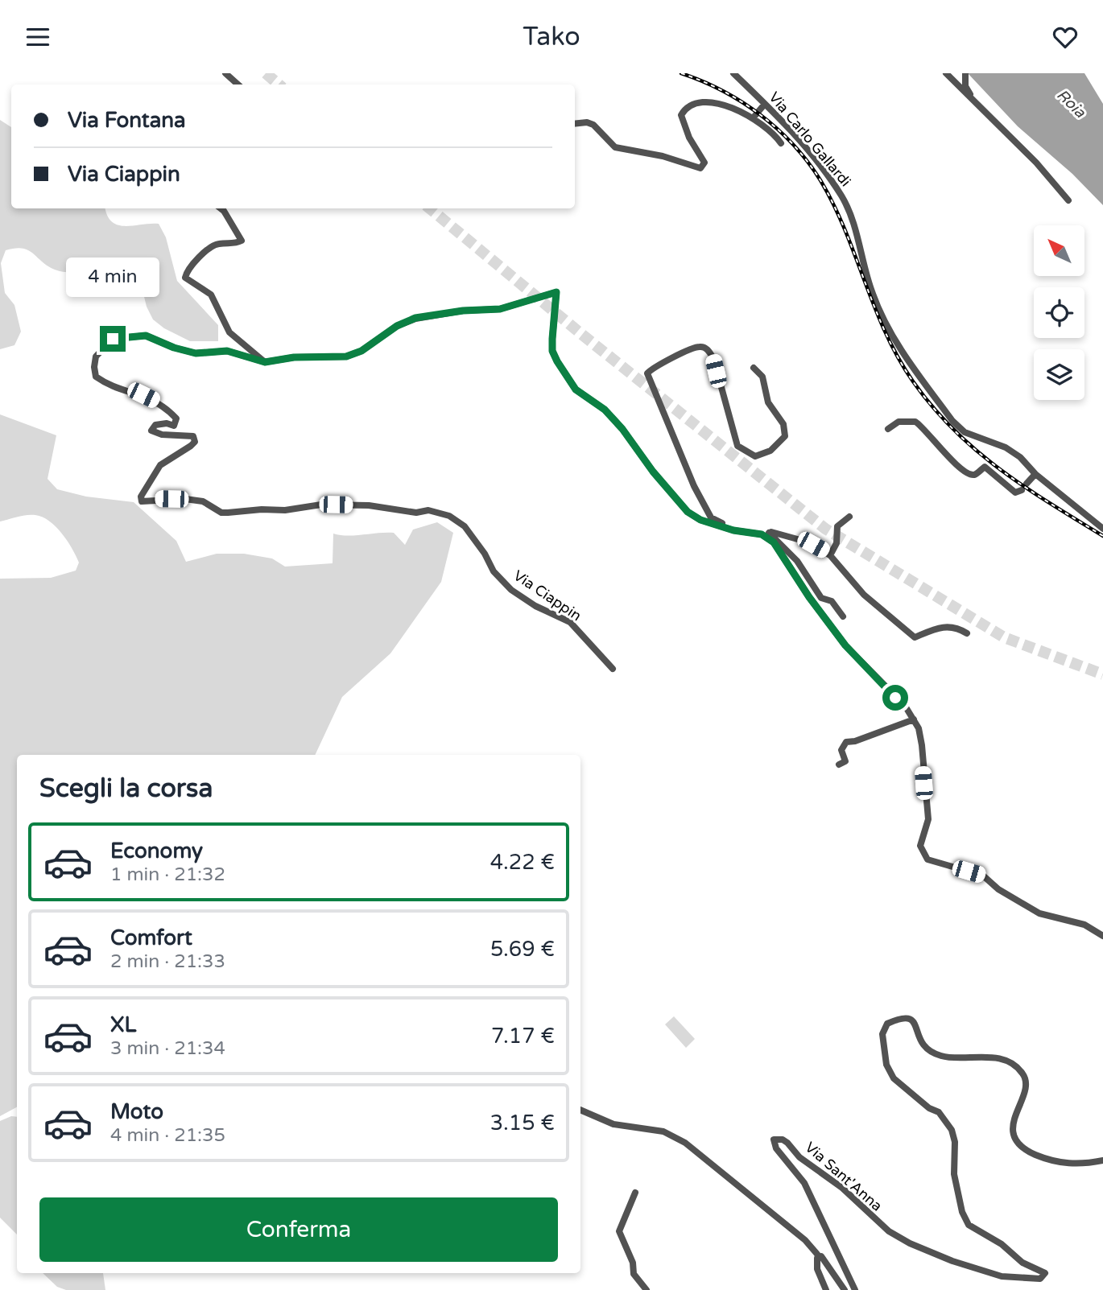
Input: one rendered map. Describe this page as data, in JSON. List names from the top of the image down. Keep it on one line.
{"streets":{"street":["Via Carlo Gallardi","Via Ciappin","Via Sant'Anna"]},"water":["Roia"],"north":"top left","page":{"header":"Tako","banner":["Via Fontana","Via Ciappin"],"bubble":"4 min","heading":"Scegli la corsa","list":[{"name":"Economy","note":"1 min · 21:32","value":"4.22 €"},{"name":"Comfort","note":"2 min · 21:33","value":"5.69 €"},{"name":"XL","note":"3 min · 21:34","value":"7.17 €"},{"name":"Moto","note":"4 min · 21:35","value":"3.15 €"}],"buttons":"Conferma"}}
